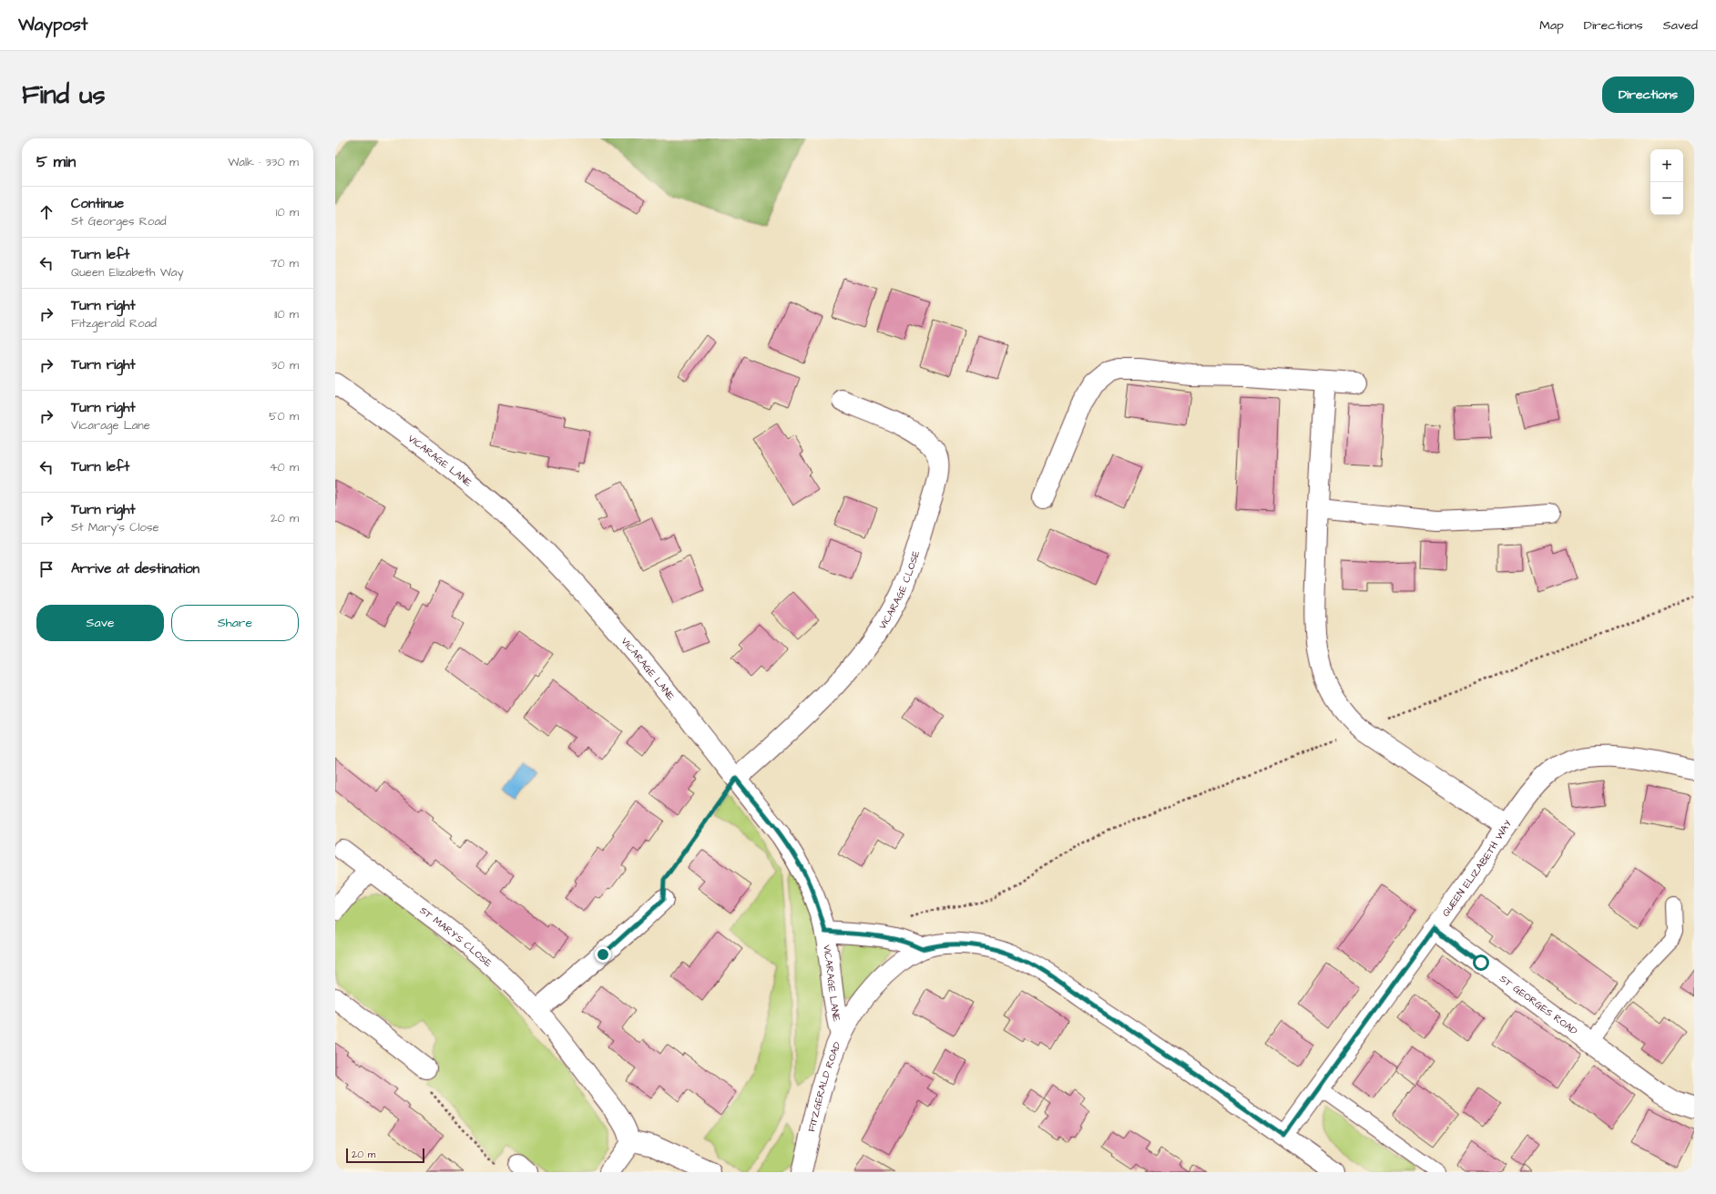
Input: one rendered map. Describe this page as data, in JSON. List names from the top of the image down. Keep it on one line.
{"streets":{"street":["VICARAGE LANE","VICARAGE CLOSE","QUEEN ELIZABETH WAY","ST MARY'S CLOSE","ST GEORGES ROAD","FITZGERALD ROAD"]},"crossings":[["VICARAGE LANE","VICARAGE CLOSE"],["VICARAGE LANE","FITZGERALD ROAD"],["QUEEN ELIZABETH WAY","ST GEORGES ROAD"],["QUEEN ELIZABETH WAY","FITZGERALD ROAD"]],"scale_bar":"20 m","page":{"header":"Waypost","nav":["Map","Directions","Saved"],"buttons":["Directions",["Save","Share"]],"title":"Find us","heading":["5 min","Walk · 330 m"],"map_buttons":["+","−"],"list":[["Continue","St Georges Road","10 m"],["Turn left","Queen Elizabeth Way","70 m"],["Turn right","Fitzgerald Road","110 m"],["Turn right","30 m"],["Turn right","Vicarage Lane","50 m"],["Turn left","40 m"],["Turn right","St Mary's Close","20 m"],"Arrive at destination"],"scale":"20 m"}}
